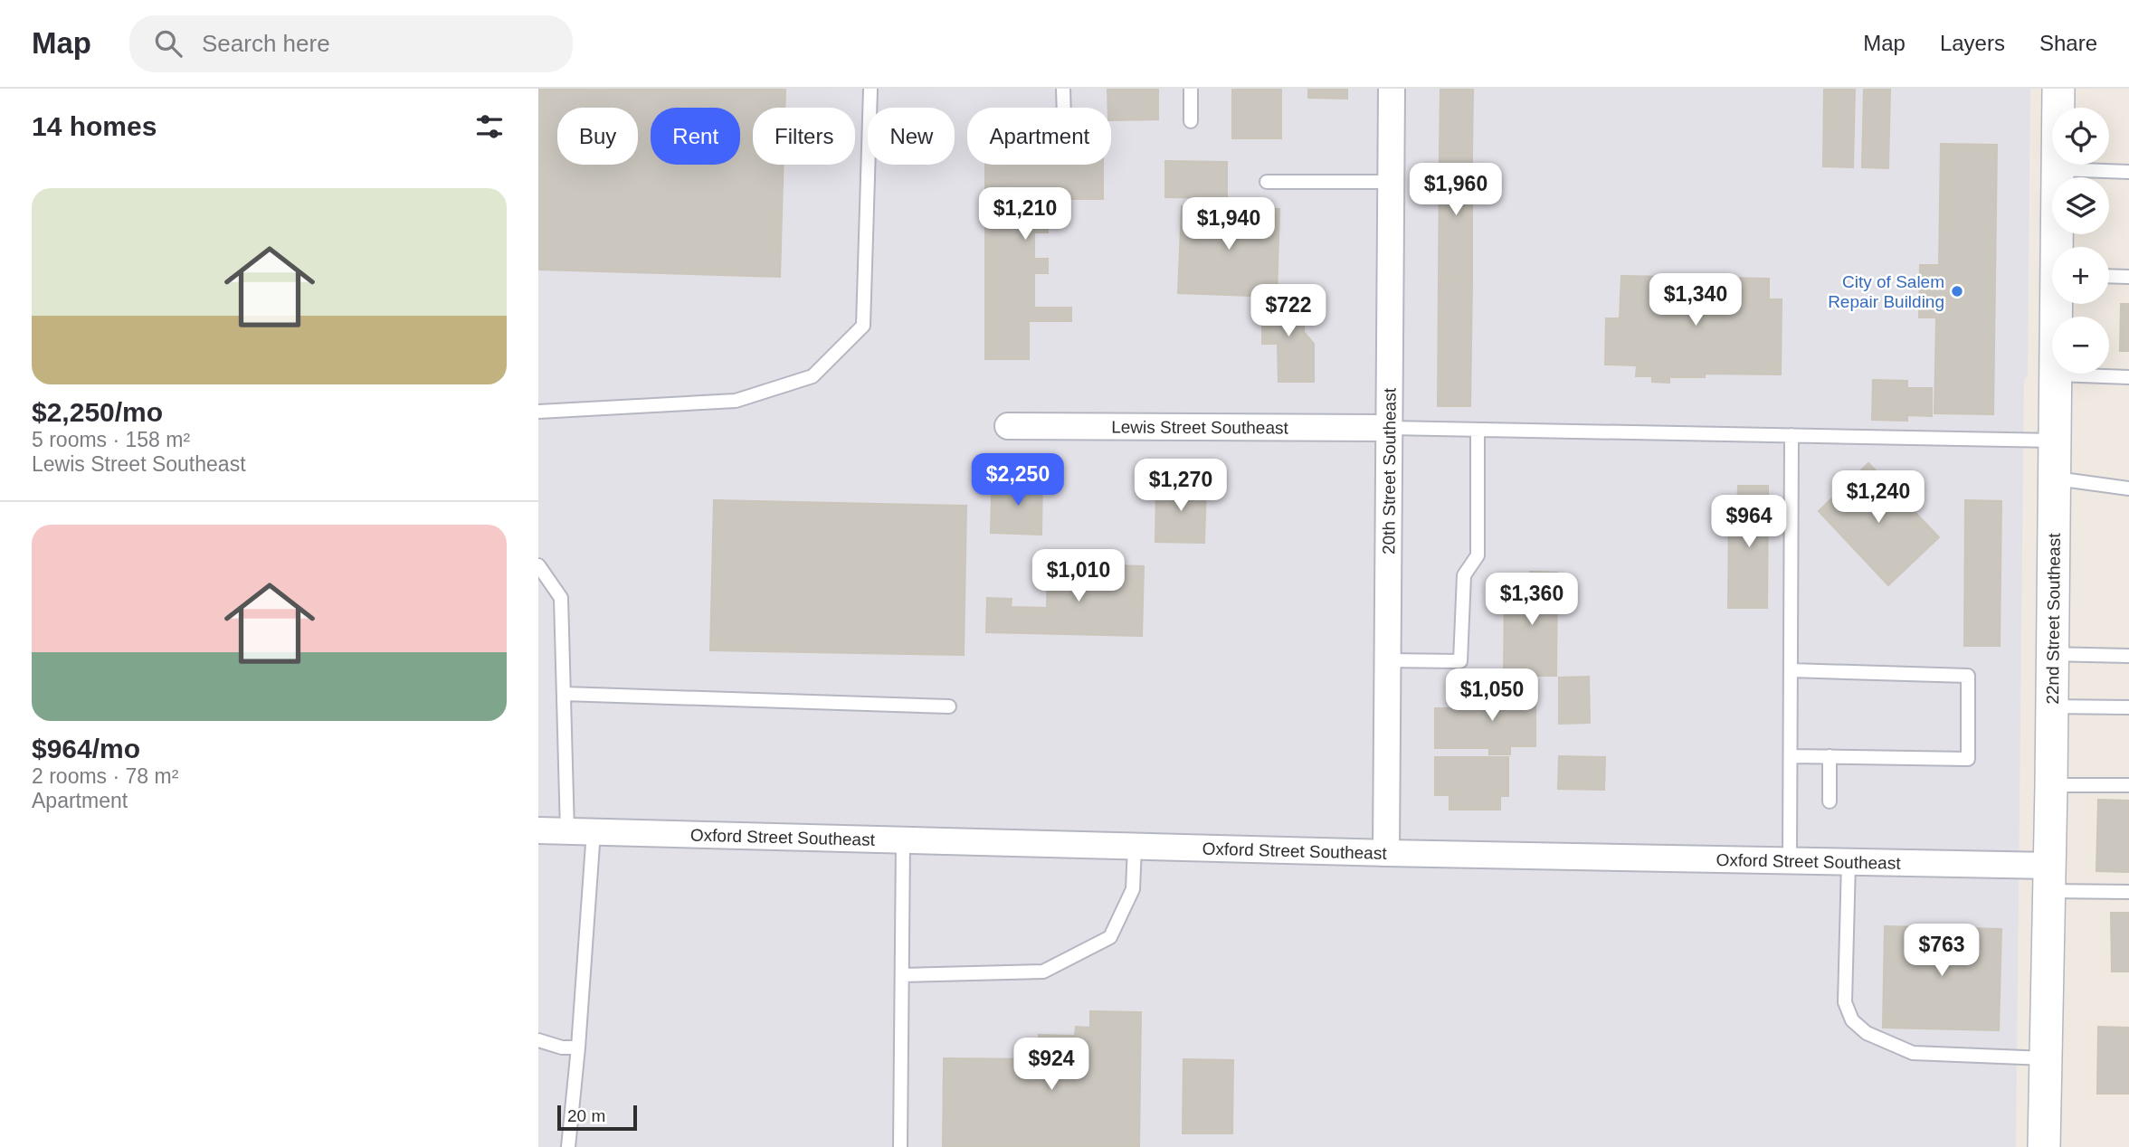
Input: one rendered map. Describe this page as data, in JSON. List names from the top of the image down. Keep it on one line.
{"streets":{"street":["Lewis Street Southeast","20th Street Southeast","22nd Street Southeast","Oxford Street Southeast"]},"crossings":[["Lewis Street Southeast","20th Street Southeast"],["20th Street Southeast","Oxford Street Southeast"],["22nd Street Southeast","Oxford Street Southeast"]],"places":["City of Salem Repair Building"],"scale_bar":"20 m","page":{"header":"Map","search":"Search here","nav":["Map","Layers","Share"],"heading":"14 homes","map_buttons":["+","−"],"chip":["Buy","Rent","Filters","New","Apartment"],"price":["$1,960","$1,210","$1,940","$1,340","$722","$2,250","$1,270","$1,240","$964","$1,010","$1,360","$1,050","$763","$924"],"list":[{"name":"$2,250/mo","note":"5 rooms · 158 m² · Lewis Street Southeast"},{"name":"$964/mo","note":"2 rooms · 78 m² · Apartment"}],"scale":"20 m"}}
